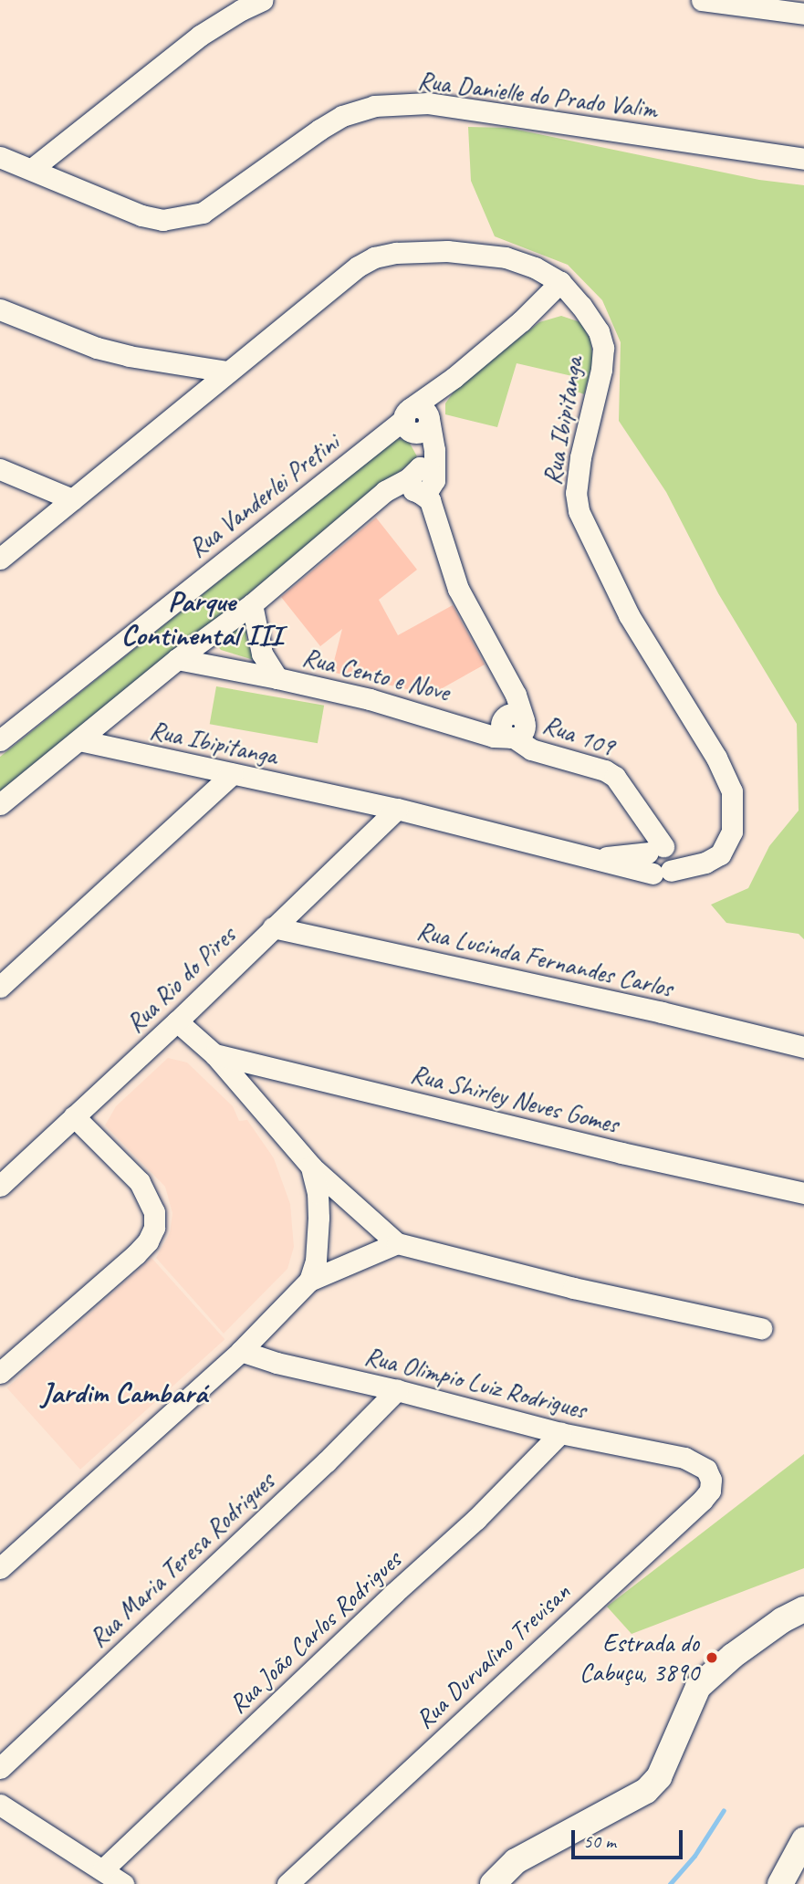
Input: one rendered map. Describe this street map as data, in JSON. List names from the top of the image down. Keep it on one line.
{"streets":{"street":["Rua Danielle do Prado Valim","Rua Ibipitanga","Rua Vanderlei Pretini","Rua Cento e Nove","Rua 109","Rua Lucinda Fernandes Carlos","Rua Rio do Pires","Rua Shirley Neves Gomes","Rua Olimpio Luiz Rodrigues","Rua Maria Teresa Rodrigues","Rua João Carlos Rodrigues","Rua Durvalino Trevisan"]},"crossings":[["Rua Ibipitanga","Rua Vanderlei Pretini"],["Rua Ibipitanga","Rua 109"],["Rua Ibipitanga","Rua Rio do Pires"],["Rua Cento e Nove","Rua 109"],["Rua Lucinda Fernandes Carlos","Rua Rio do Pires"],["Rua Olimpio Luiz Rodrigues","Rua Maria Teresa Rodrigues"],["Rua Olimpio Luiz Rodrigues","Rua João Carlos Rodrigues"],["Rua Olimpio Luiz Rodrigues","Rua Durvalino Trevisan"]],"districts":["Parque Continental III","Jardim Cambará"],"places":["Estrada do Cabuçu, 3890"],"scale_bar":"50 m"}
